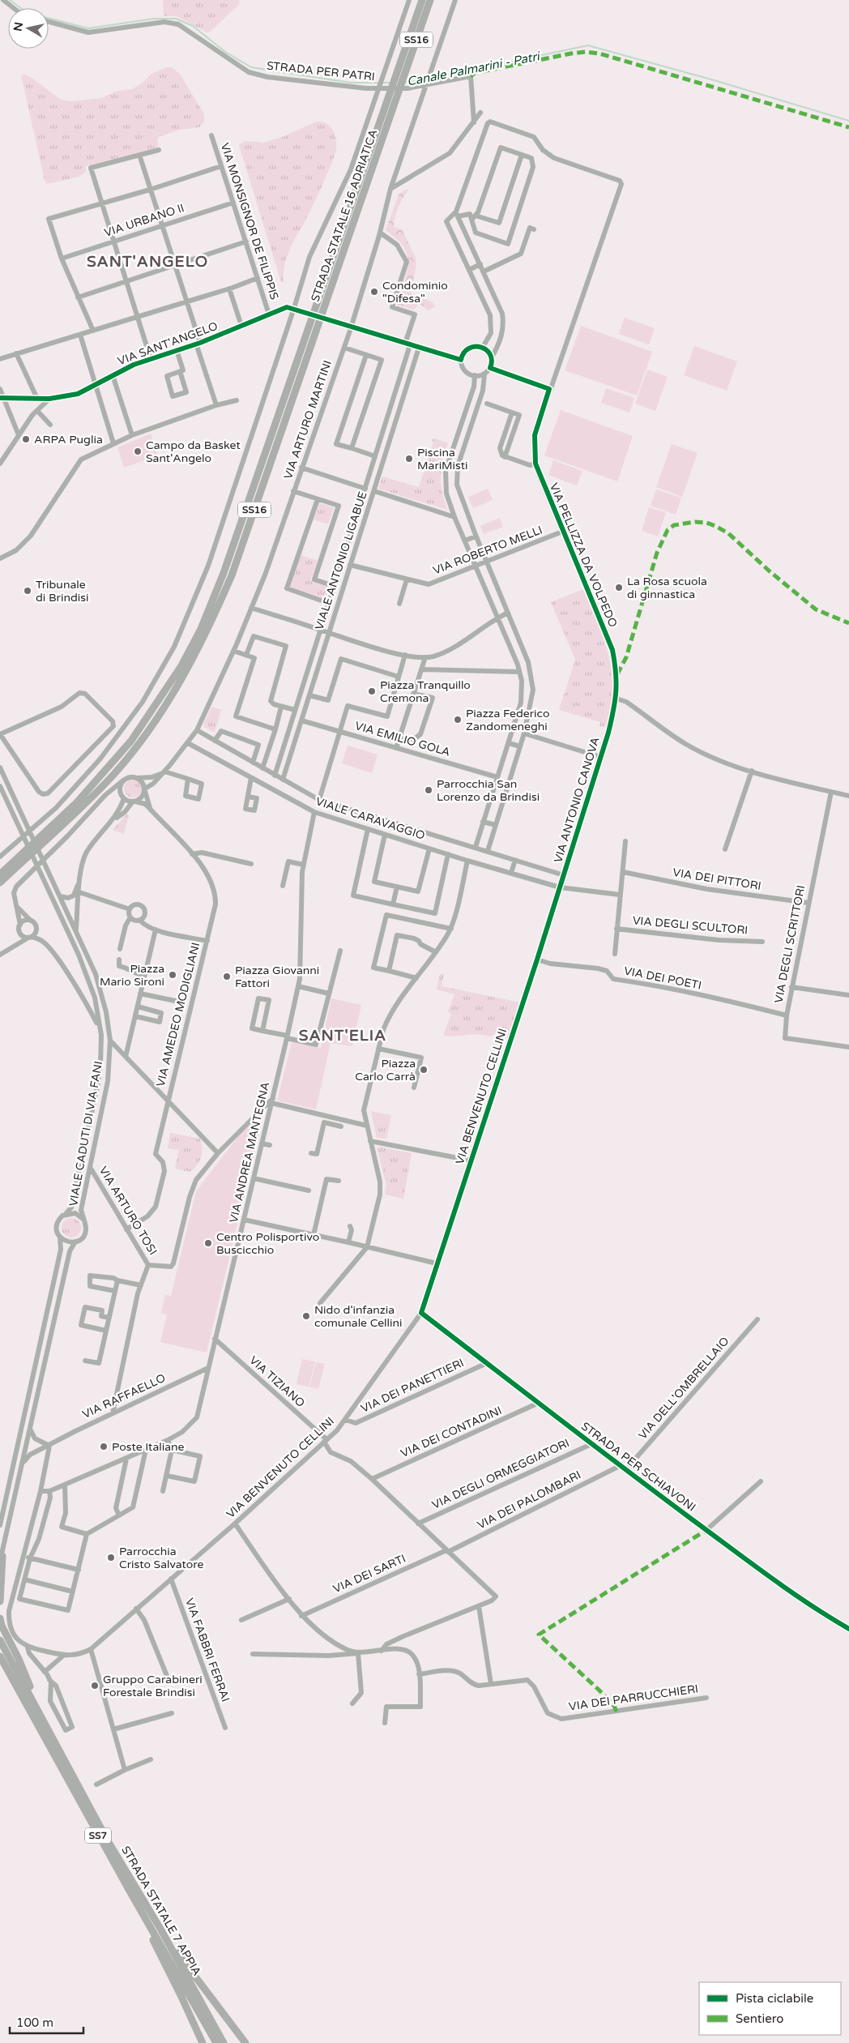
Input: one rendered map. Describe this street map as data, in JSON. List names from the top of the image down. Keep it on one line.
{"streets":{"highway":["SS16","STRADA STATALE 16 ADRIATICA","SS7","STRADA STATALE 7 APPIA"],"street":["STRADA PER PATRI","VIA URBANO II","VIA MONSIGNOR DE FILIPPIS","VIA SANT'ANGELO","VIA ARTURO MARTINI","VIA ROBERTO MELLI","VIA PELLIZZA DA VOLPEDO","VIALE ANTONIO LIGABUE","VIA EMILIO GOLA","VIA ANTONIO CANOVA","VIALE CARAVAGGIO","VIA DEI PITTORI","VIA DEGLI SCULTORI","VIA DEGLI SCRITTORI","VIA DEI POETI","VIA AMEDEO MODIGLIANI","VIA BENVENUTO CELLINI","VIALE CADUTI DI VIA FANI","VIA ANDREA MANTEGNA","VIA ARTURO TOSI","VIA TIZIANO","VIA DEI PANETTIERI","VIA DELL'OMBRELLAIO","VIA RAFFAELLO","VIA DEI CONTADINI","STRADA PER SCHIAVONI","VIA DEGLI ORMEGGIATORI","VIA DEI PALOMBARI","VIA DEI SARTI","VIA FABBRI FERRAI","VIA DEI PARRUCCHIERI"]},"crossings":[["VIA URBANO II","VIA MONSIGNOR DE FILIPPIS"],["VIA MONSIGNOR DE FILIPPIS","VIA SANT'ANGELO"],["VIA ARTURO MARTINI","VIALE ANTONIO LIGABUE"],["VIA ARTURO MARTINI","VIALE CARAVAGGIO"],["VIA ARTURO MARTINI","VIA AMEDEO MODIGLIANI"],["VIA ROBERTO MELLI","VIA PELLIZZA DA VOLPEDO"],["VIA ROBERTO MELLI","VIALE ANTONIO LIGABUE"],["VIA PELLIZZA DA VOLPEDO","VIA ANTONIO CANOVA"],["VIALE ANTONIO LIGABUE","VIA EMILIO GOLA"],["VIALE ANTONIO LIGABUE","VIALE CARAVAGGIO"],["VIA ANTONIO CANOVA","VIALE CARAVAGGIO"],["VIALE CARAVAGGIO","VIA DEI POETI"],["VIALE CARAVAGGIO","VIA BENVENUTO CELLINI"],["VIALE CARAVAGGIO","VIA ANDREA MANTEGNA"],["VIA DEI PITTORI","VIA DEGLI SCRITTORI"],["VIA DEI PITTORI","VIA DEI POETI"],["VIA DEGLI SCULTORI","VIA DEI POETI"],["VIA DEGLI SCRITTORI","VIA DEI POETI"],["VIA DEI POETI","VIA BENVENUTO CELLINI"],["VIA AMEDEO MODIGLIANI","VIA ARTURO TOSI"],["VIA BENVENUTO CELLINI","VIA TIZIANO"],["VIA BENVENUTO CELLINI","VIA DEI PANETTIERI"],["VIA BENVENUTO CELLINI","STRADA PER SCHIAVONI"],["VIA BENVENUTO CELLINI","VIA FABBRI FERRAI"],["VIALE CADUTI DI VIA FANI","VIA ARTURO TOSI"],["VIALE CADUTI DI VIA FANI","VIA RAFFAELLO"],["VIA ANDREA MANTEGNA","VIA TIZIANO"],["VIA ANDREA MANTEGNA","VIA RAFFAELLO"],["VIA TIZIANO","VIA DEI CONTADINI"],["VIA TIZIANO","VIA DEGLI ORMEGGIATORI"],["VIA TIZIANO","VIA DEI PALOMBARI"],["VIA TIZIANO","VIA DEI SARTI"],["VIA DEI PANETTIERI","STRADA PER SCHIAVONI"],["VIA DELL'OMBRELLAIO","STRADA PER SCHIAVONI"],["VIA DEI CONTADINI","STRADA PER SCHIAVONI"],["STRADA PER SCHIAVONI","VIA DEGLI ORMEGGIATORI"],["STRADA PER SCHIAVONI","VIA DEI PALOMBARI"],["VIA DEI PALOMBARI","VIA DEI SARTI"]],"districts":["SANT'ANGELO","SANT'ELIA"],"water":["Canale Palmarini - Patri"],"places":["Condominio \"Difesa\"","ARPA Puglia","Campo da Basket Sant'Angelo","Piscina MariMisti","La Rosa scuola di ginnastica","Tribunale di Brindisi","Piazza Tranquillo Cremona","Piazza Federico Zandomeneghi","Parrocchia San Lorenzo da Brindisi","Piazza Mario Sironi","Piazza Giovanni Fattori","Piazza Carlo Carrà","Centro Polisportivo Buscicchio","Nido d'infanzia comunale Cellini","Poste Italiane","Parrocchia Cristo Salvatore","Gruppo Carabineri Forestale Brindisi"],"legend":["Pista ciclabile","Sentiero"],"scale_bar":"100 m","north":"left"}
